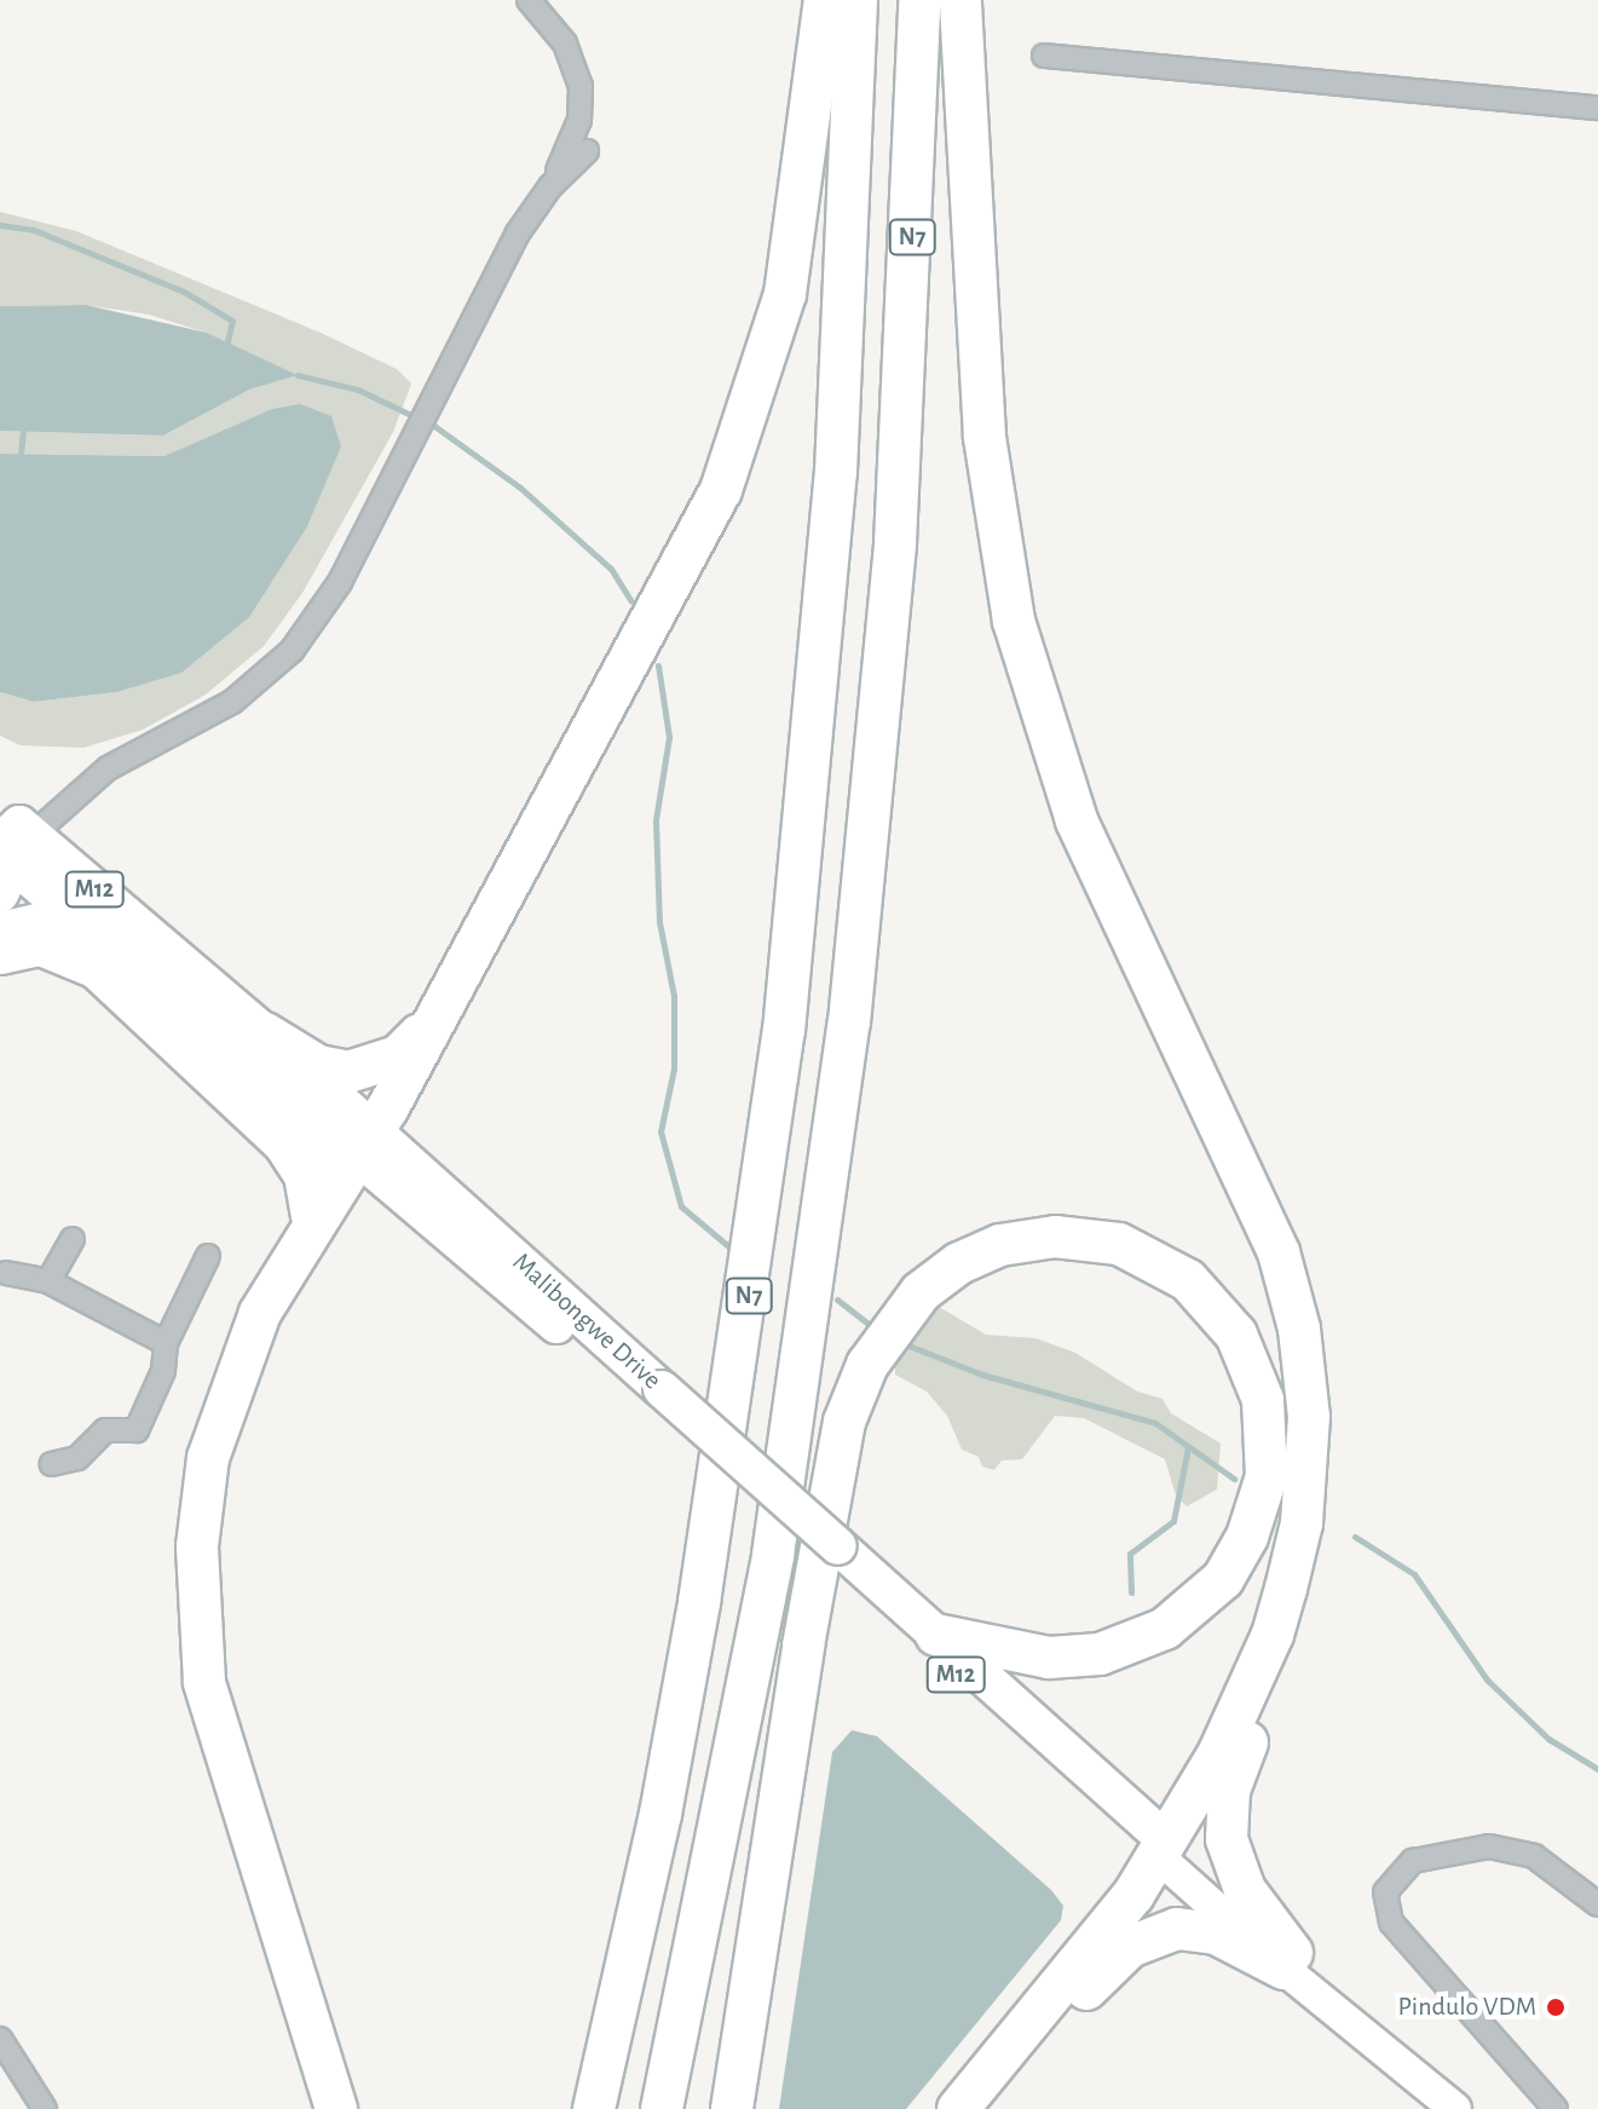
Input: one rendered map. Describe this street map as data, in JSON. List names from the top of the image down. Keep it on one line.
{"streets":{"highway":["N7"],"main road":["M12","Malibongwe Drive"]},"crossings":[["M12","Malibongwe Drive"]],"places":["Pindulo VDM"]}
